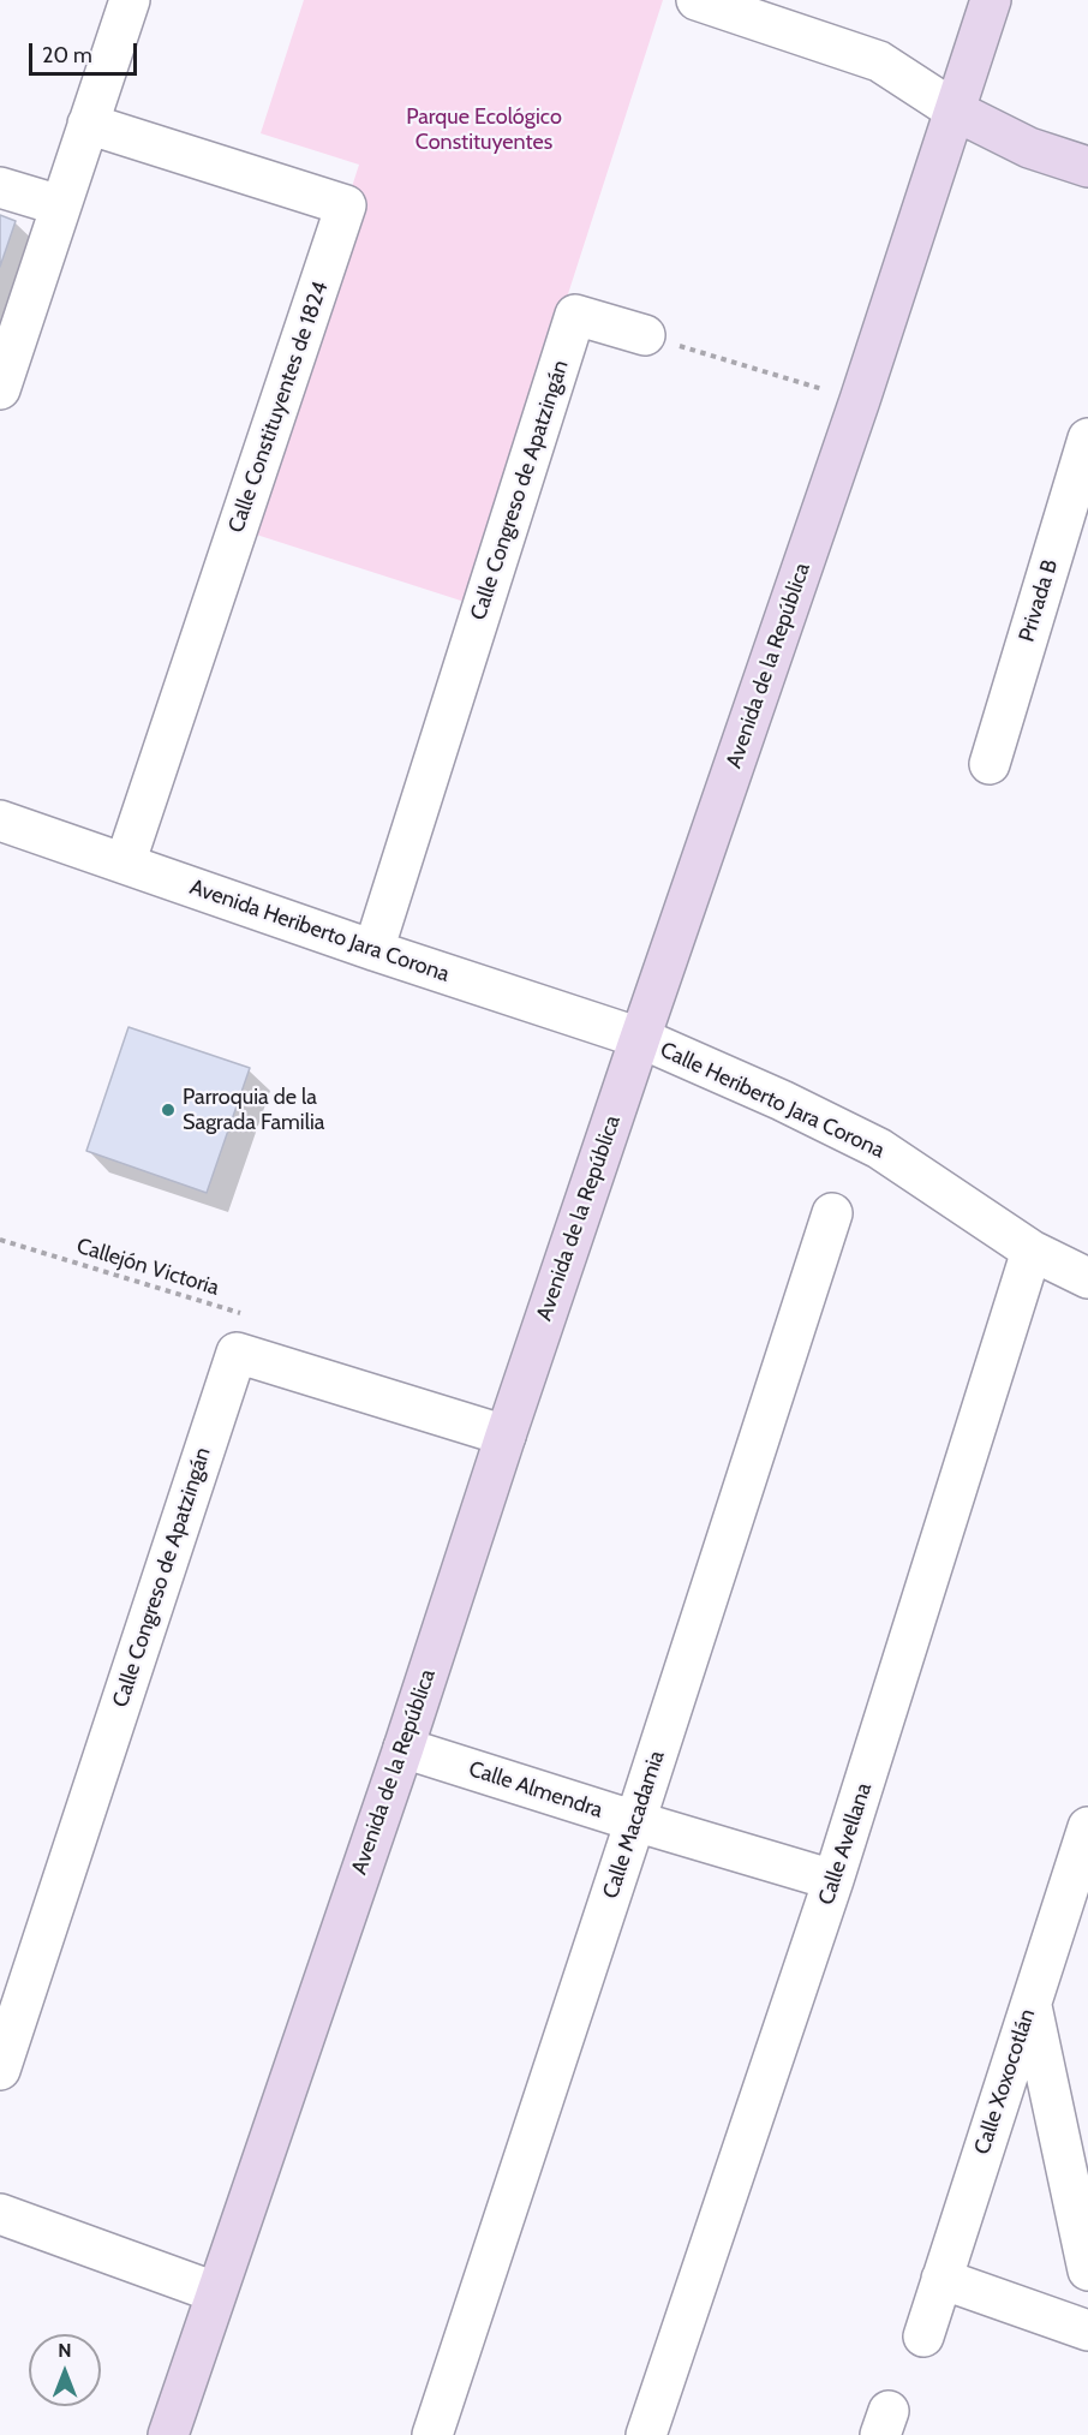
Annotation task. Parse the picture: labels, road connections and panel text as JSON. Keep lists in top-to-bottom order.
{
  "streets": {
    "main road": ["Avenida de la República"],
    "street": [
      "Calle Constituyentes de 1824",
      "Calle Congreso de Apatzingán",
      "Privada B",
      "Avenida Heriberto Jara Corona",
      "Calle Heriberto Jara Corona",
      "Calle Almendra",
      "Calle Macadamia",
      "Calle Avellana",
      "Calle Xoxocotlán"
    ],
    "path": ["Callejón Victoria"]
  },
  "crossings": [
    ["Calle Constituyentes de 1824", "Avenida Heriberto Jara Corona"],
    ["Calle Congreso de Apatzingán", "Avenida Heriberto Jara Corona"],
    ["Calle Congreso de Apatzingán", "Callejón Victoria"],
    ["Avenida de la República", "Avenida Heriberto Jara Corona"],
    ["Avenida de la República", "Calle Heriberto Jara Corona"],
    ["Avenida de la República", "Calle Almendra"],
    ["Avenida Heriberto Jara Corona", "Calle Heriberto Jara Corona"],
    ["Calle Heriberto Jara Corona", "Calle Avellana"],
    ["Calle Almendra", "Calle Macadamia"],
    ["Calle Almendra", "Calle Avellana"]
  ],
  "parks": ["Parque Ecológico Constituyentes"],
  "places": ["Parroquia de la Sagrada Familia"],
  "scale_bar": "20 m",
  "north": "top"
}
